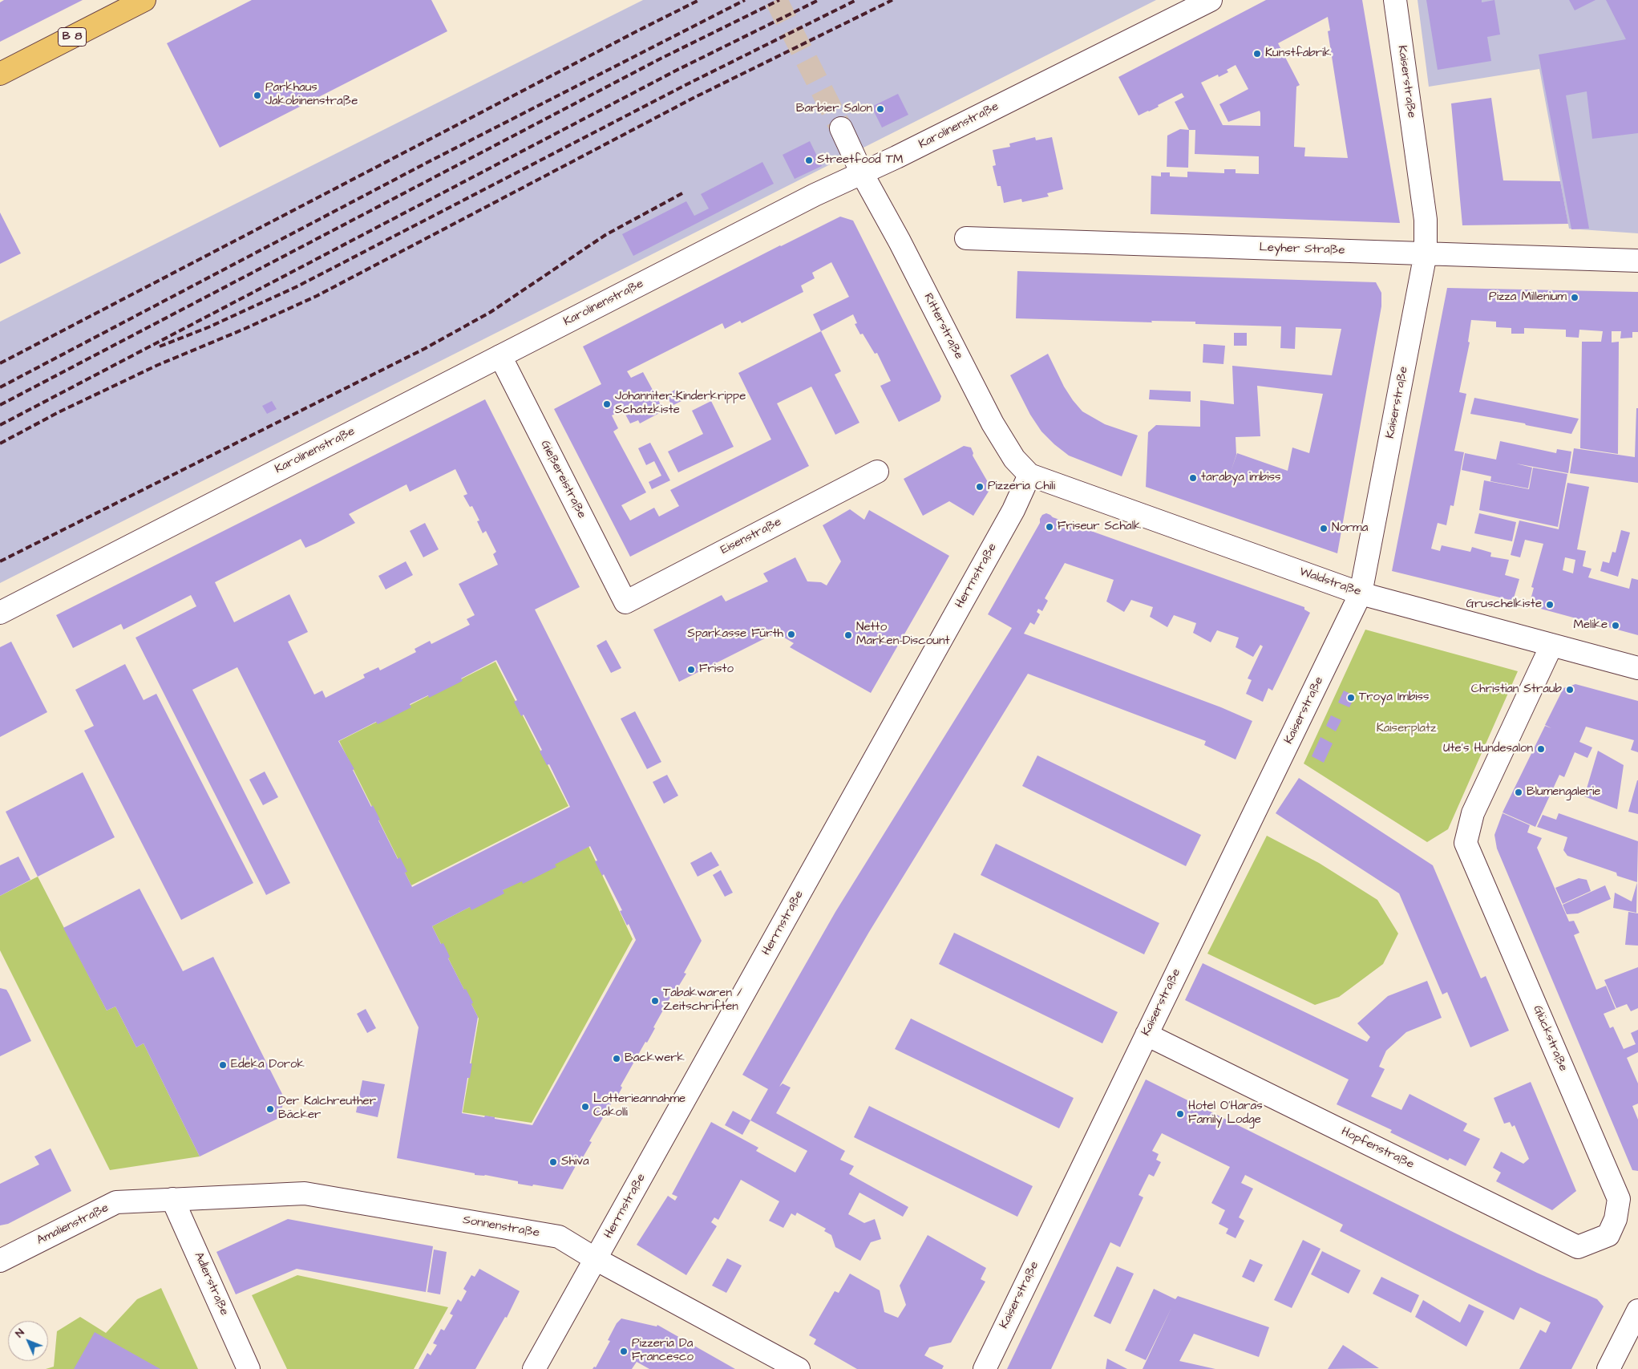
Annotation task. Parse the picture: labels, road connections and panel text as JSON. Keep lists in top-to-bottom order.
{
  "streets": {
    "main road": ["B 8"],
    "street": [
      "Kaiserstraße",
      "Karolinenstraße",
      "Leyher Straße",
      "Ritterstraße",
      "Gießereistraße",
      "Eisenstraße",
      "Herrnstraße",
      "Waldstraße",
      "Glückstraße",
      "Hopfenstraße",
      "Amalienstraße",
      "Sonnenstraße",
      "Adlerstraße"
    ]
  },
  "crossings": [
    ["Kaiserstraße", "Leyher Straße"],
    ["Kaiserstraße", "Waldstraße"],
    ["Kaiserstraße", "Hopfenstraße"],
    ["Karolinenstraße", "Ritterstraße"],
    ["Karolinenstraße", "Gießereistraße"],
    ["Ritterstraße", "Herrnstraße"],
    ["Ritterstraße", "Waldstraße"],
    ["Gießereistraße", "Eisenstraße"],
    ["Herrnstraße", "Waldstraße"],
    ["Herrnstraße", "Sonnenstraße"],
    ["Waldstraße", "Glückstraße"],
    ["Glückstraße", "Hopfenstraße"],
    ["Amalienstraße", "Sonnenstraße"],
    ["Amalienstraße", "Adlerstraße"],
    ["Sonnenstraße", "Adlerstraße"]
  ],
  "parks": ["Kaiserplatz"],
  "places": [
    "Kunstfabrik",
    "Parkhaus Jakobinenstraße",
    "Barbier Salon",
    "Streetfood TM",
    "Pizza Millenium",
    "Johanniter-Kinderkrippe Schatzkiste",
    "tarabya imbiss",
    "Pizzeria Chili",
    "Friseur Schalk",
    "Norma",
    "Gruschelkiste",
    "Melike",
    "Sparkasse Fürth",
    "Netto Marken-Discount",
    "Fristo",
    "Christian Straub",
    "Troya Imbiss",
    "Ute's Hundesalon",
    "Blumengalerie",
    "Tabakwaren / Zeitschriften",
    "Backwerk",
    "Edeka Dorok",
    "Lotterieannahme Cakolli",
    "Der Kalchreuther Bäcker",
    "Hotel O'Haras Family Lodge",
    "Shiva",
    "Pizzeria Da Francesco"
  ],
  "north": "top left"
}
